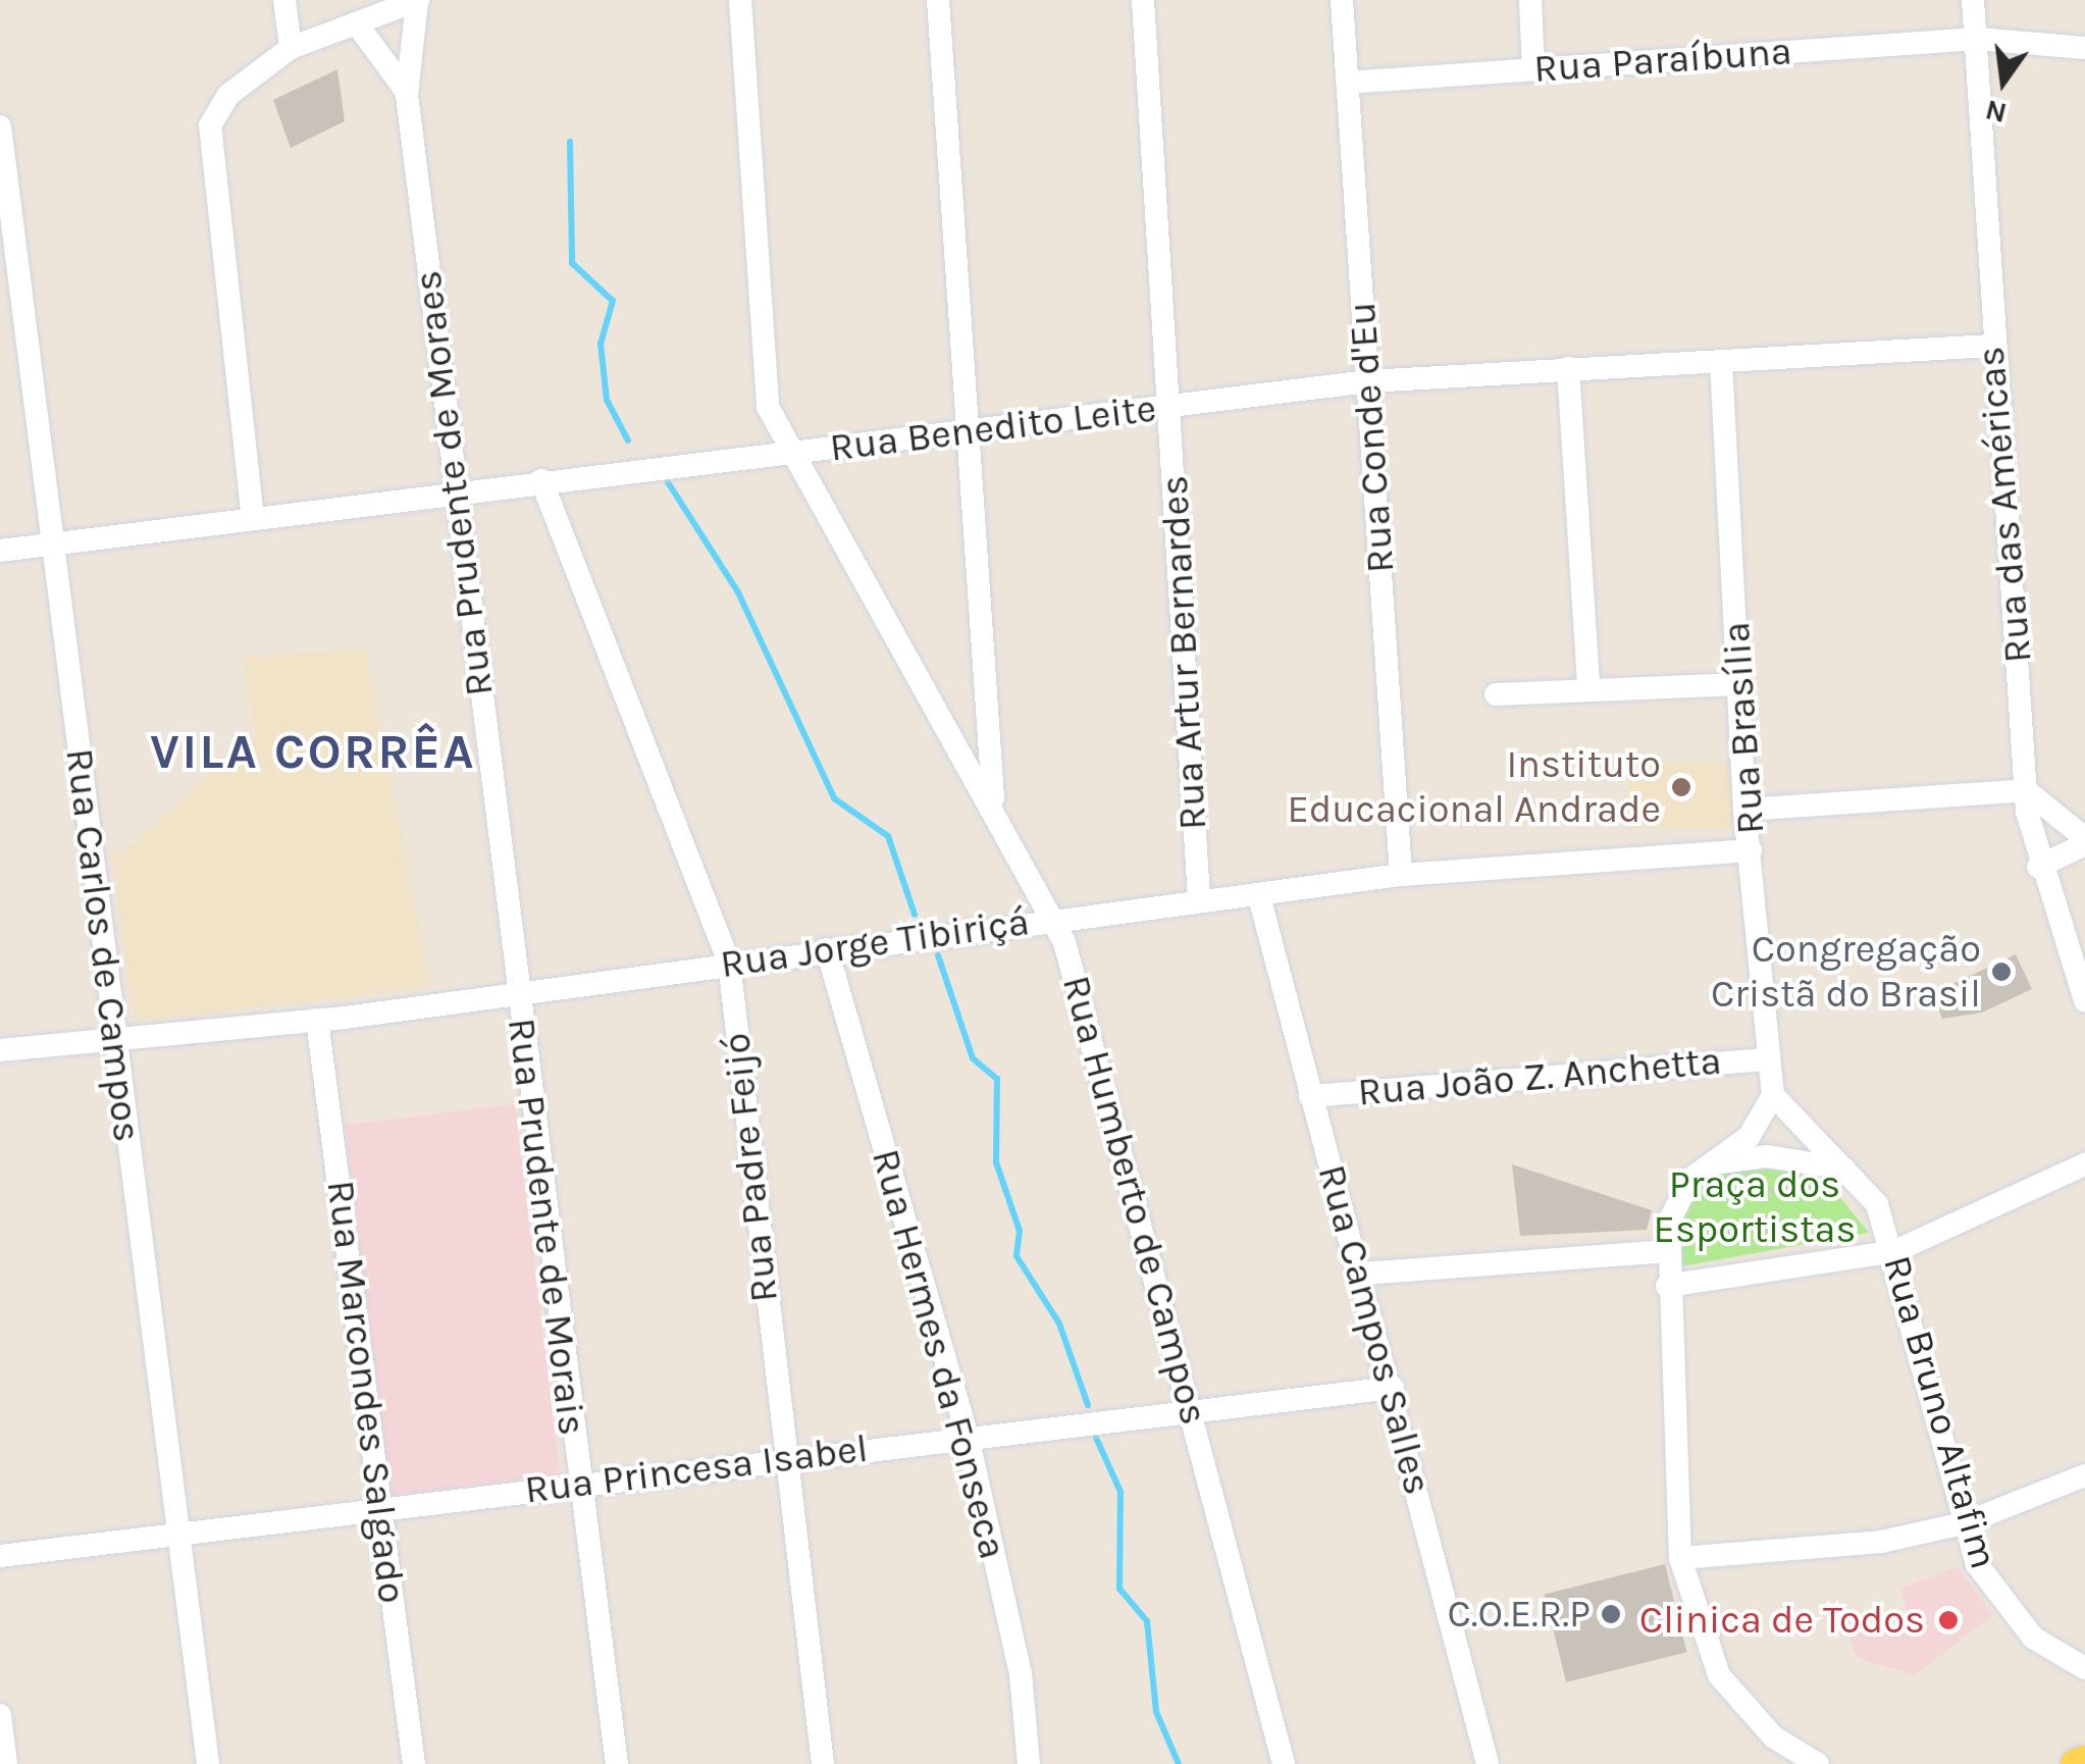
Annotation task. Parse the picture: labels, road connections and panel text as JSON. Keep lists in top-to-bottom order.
{
  "streets": {
    "street": [
      "Rua Paraíbuna",
      "Rua Benedito Leite",
      "Rua Conde d'Eu",
      "Rua Prudente de Moraes",
      "Rua das Américas",
      "Rua Artur Bernardes",
      "Rua Brasília",
      "Rua Jorge Tibiriçá",
      "Rua Carlos de Campos",
      "Rua João Z. Anchetta",
      "Rua Padre Feijó",
      "Rua Humberto de Campos",
      "Rua Prudente de Morais",
      "Rua Campos Salles",
      "Rua Hermes da Fonseca",
      "Rua Marcondes Salgado",
      "Rua Bruno Altafim",
      "Rua Princesa Isabel"
    ]
  },
  "crossings": [
    ["Rua Paraíbuna", "Rua Conde d'Eu"],
    ["Rua Paraíbuna", "Rua das Américas"],
    ["Rua Benedito Leite", "Rua Conde d'Eu"],
    ["Rua Benedito Leite", "Rua Prudente de Moraes"],
    ["Rua Benedito Leite", "Rua das Américas"],
    ["Rua Benedito Leite", "Rua Artur Bernardes"],
    ["Rua Benedito Leite", "Rua Brasília"],
    ["Rua Benedito Leite", "Rua Carlos de Campos"],
    ["Rua Benedito Leite", "Rua Padre Feijó"],
    ["Rua Benedito Leite", "Rua Humberto de Campos"],
    ["Rua Conde d'Eu", "Rua Jorge Tibiriçá"],
    ["Rua Prudente de Moraes", "Rua Jorge Tibiriçá"],
    ["Rua Prudente de Moraes", "Rua Prudente de Morais"],
    ["Rua Artur Bernardes", "Rua Jorge Tibiriçá"],
    ["Rua Brasília", "Rua Jorge Tibiriçá"],
    ["Rua Brasília", "Rua João Z. Anchetta"],
    ["Rua Brasília", "Rua Bruno Altafim"],
    ["Rua Jorge Tibiriçá", "Rua Carlos de Campos"],
    ["Rua Jorge Tibiriçá", "Rua Padre Feijó"],
    ["Rua Jorge Tibiriçá", "Rua Humberto de Campos"],
    ["Rua Jorge Tibiriçá", "Rua Prudente de Morais"],
    ["Rua Jorge Tibiriçá", "Rua Campos Salles"],
    ["Rua Jorge Tibiriçá", "Rua Hermes da Fonseca"],
    ["Rua Jorge Tibiriçá", "Rua Marcondes Salgado"],
    ["Rua Carlos de Campos", "Rua Princesa Isabel"],
    ["Rua João Z. Anchetta", "Rua Campos Salles"],
    ["Rua Padre Feijó", "Rua Princesa Isabel"],
    ["Rua Humberto de Campos", "Rua Princesa Isabel"],
    ["Rua Prudente de Morais", "Rua Princesa Isabel"],
    ["Rua Campos Salles", "Rua Princesa Isabel"],
    ["Rua Hermes da Fonseca", "Rua Princesa Isabel"],
    ["Rua Marcondes Salgado", "Rua Princesa Isabel"]
  ],
  "districts": ["VILA CORRÊA"],
  "parks": ["Praça dos Esportistas"],
  "places": [
    "Instituto Educacional Andrade",
    "Congregação Cristã do Brasil",
    "C.O.E.R.P",
    "Clinica de Todos"
  ],
  "north": "bottom"
}
